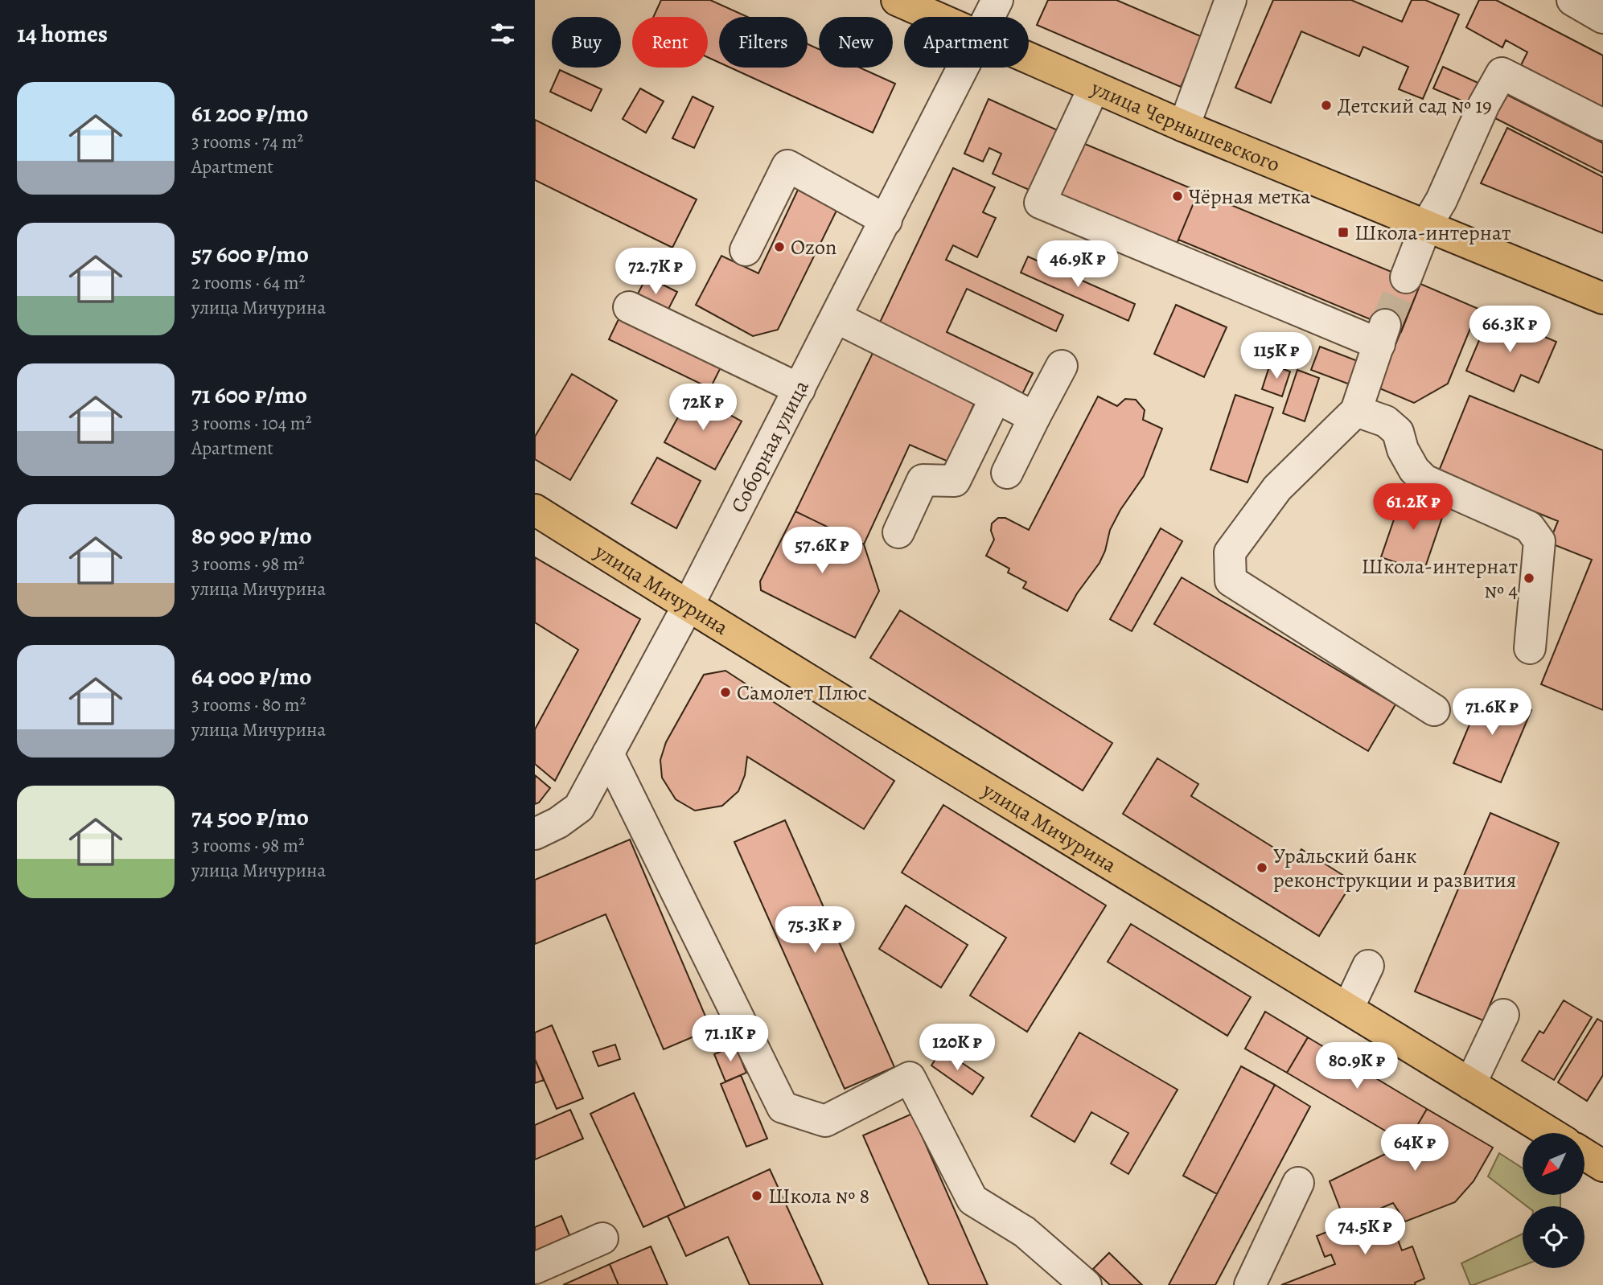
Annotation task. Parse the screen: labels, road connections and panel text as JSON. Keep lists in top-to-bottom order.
{
  "streets": {
    "main road": ["улица Чернышевского", "улица Мичурина"],
    "street": ["Соборная улица"]
  },
  "crossings": [
    ["Соборная улица", "улица Мичурина"]
  ],
  "places": {
    "other": [
      "Детский сад № 19",
      "Чёрная метка",
      "Ozon",
      "Школа-интернат № 4",
      "Самолет Плюс",
      "Уральский банк реконструкции и развития",
      "Школа № 8"
    ],
    "transit": ["Школа-интернат"]
  },
  "north": "bottom left",
  "page": {
    "heading": "14 homes",
    "chip": [
      "Buy",
      "Rent",
      "Filters",
      "New",
      "Apartment"
    ],
    "list": [
      {
        "name": "61 200 ₽/mo",
        "note": "3 rooms · 74 m² · Apartment"
      },
      {
        "name": "57 600 ₽/mo",
        "note": "2 rooms · 64 m² · улица Мичурина"
      },
      {
        "name": "71 600 ₽/mo",
        "note": "3 rooms · 104 m² · Apartment"
      },
      {
        "name": "80 900 ₽/mo",
        "note": "3 rooms · 98 m² · улица Мичурина"
      },
      {
        "name": "64 000 ₽/mo",
        "note": "3 rooms · 80 m² · улица Мичурина"
      },
      {
        "name": "74 500 ₽/mo",
        "note": "3 rooms · 98 m² · улица Мичурина"
      }
    ],
    "price": [
      "46.9K ₽",
      "72.7K ₽",
      "66.3K ₽",
      "115K ₽",
      "72K ₽",
      "61.2K ₽",
      "57.6K ₽",
      "71.6K ₽",
      "75.3K ₽",
      "71.1K ₽",
      "120K ₽",
      "80.9K ₽",
      "64K ₽",
      "74.5K ₽"
    ]
  }
}
